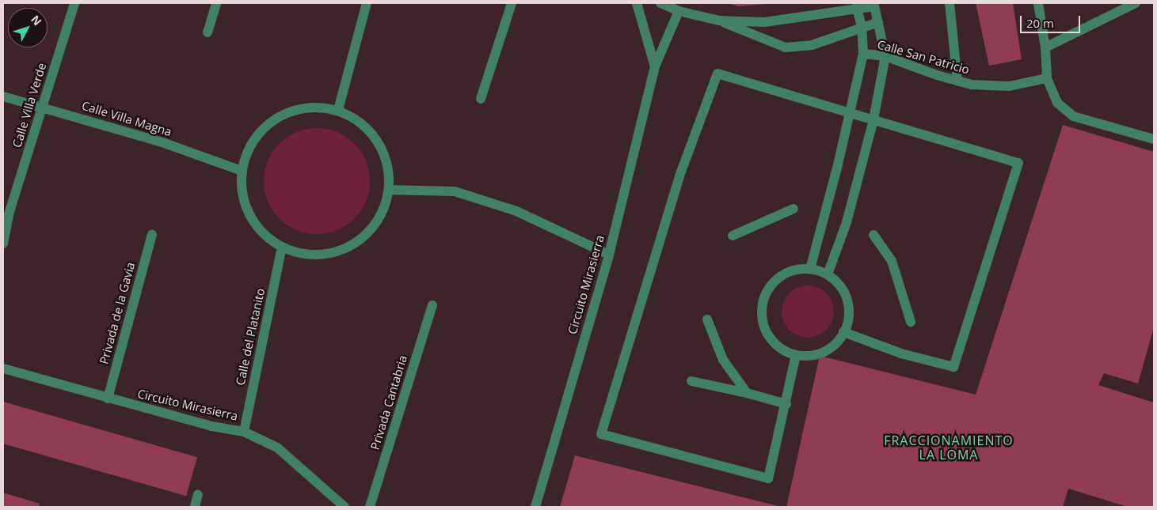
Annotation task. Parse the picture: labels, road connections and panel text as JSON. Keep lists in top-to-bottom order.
{
  "streets": {
    "street": [
      "Calle San Patricio",
      "Calle Villa Verde",
      "Calle Villa Magna",
      "Circuito Mirasierra",
      "Privada de la Gavia",
      "Calle del Platanito",
      "Privada Cantabria"
    ]
  },
  "crossings": [
    ["Calle San Patricio", "Circuito Mirasierra"],
    ["Calle Villa Verde", "Calle Villa Magna"],
    ["Circuito Mirasierra", "Privada de la Gavia"],
    ["Circuito Mirasierra", "Calle del Platanito"]
  ],
  "districts": ["FRACCIONAMIENTO LA LOMA"],
  "scale_bar": "20 m",
  "north": "top right"
}
